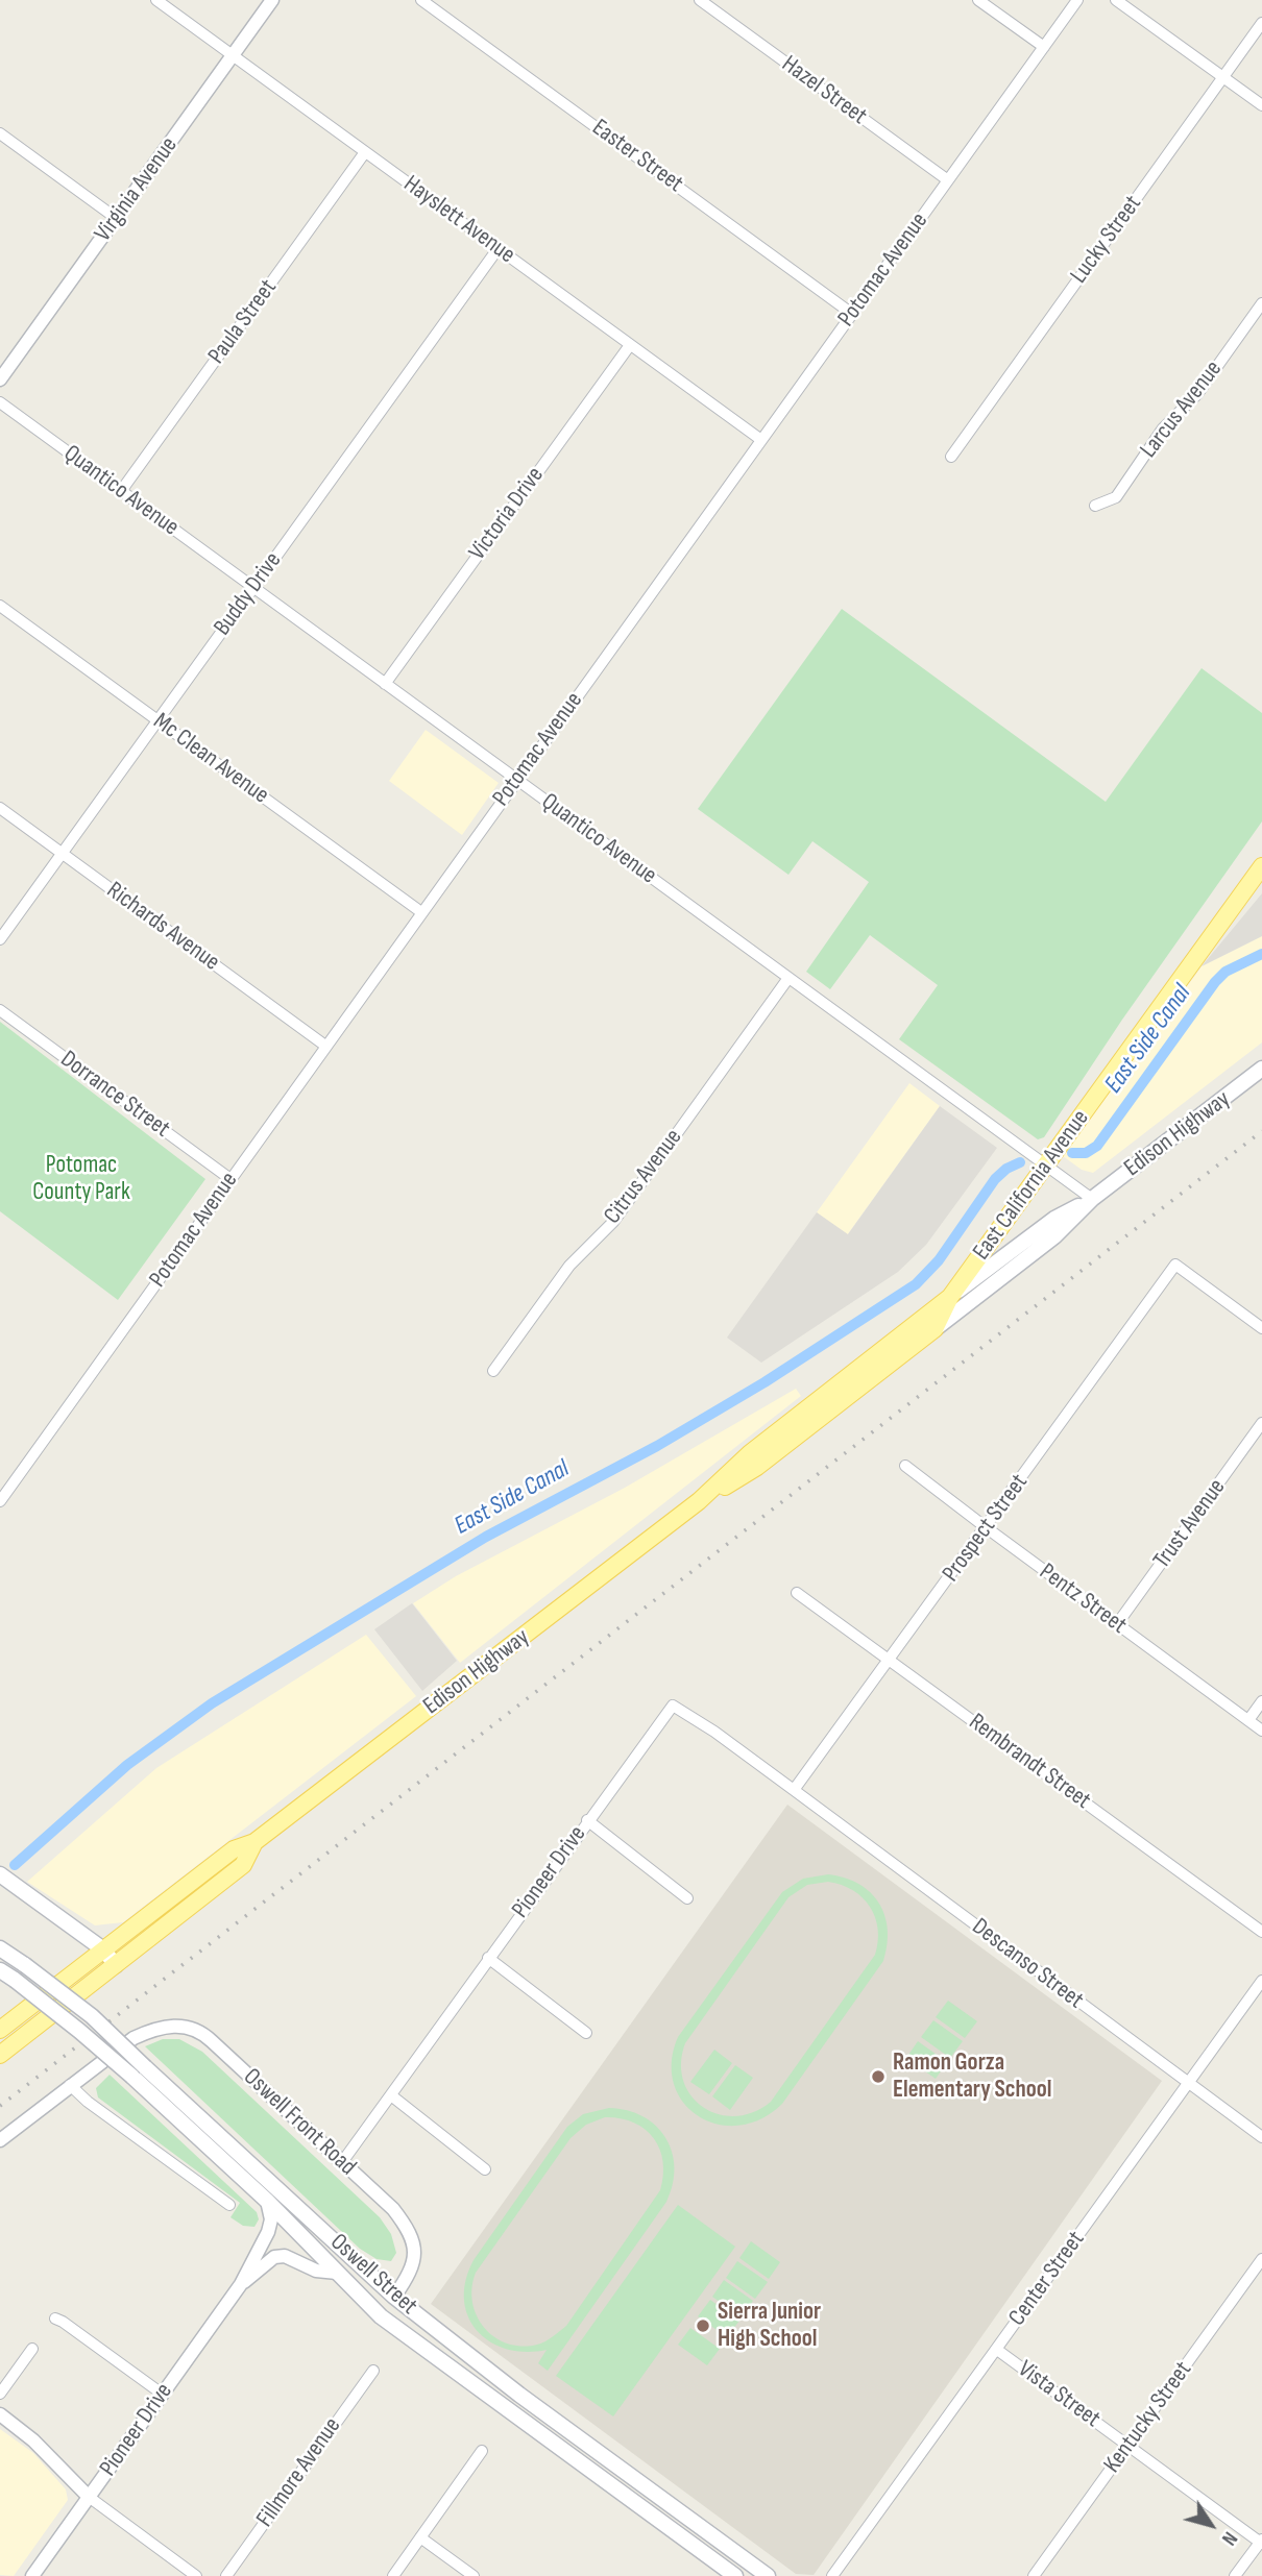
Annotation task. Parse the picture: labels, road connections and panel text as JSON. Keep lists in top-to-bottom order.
{
  "streets": {
    "main road": ["Edison Highway", "East California Avenue", "Oswell Street"],
    "street": [
      "Hazel Street",
      "Easter Street",
      "Virginia Avenue",
      "Hayslett Avenue",
      "Lucky Street",
      "Potomac Avenue",
      "Paula Street",
      "Larcus Avenue",
      "Quantico Avenue",
      "Victoria Drive",
      "Buddy Drive",
      "Mc Clean Avenue",
      "Richards Avenue",
      "Dorrance Street",
      "Citrus Avenue",
      "Trust Avenue",
      "Prospect Street",
      "Pentz Street",
      "Rembrandt Street",
      "Pioneer Drive",
      "Descanso Street",
      "Oswell Front Road",
      "Center Street",
      "Vista Street",
      "Kentucky Street",
      "Fillmore Avenue"
    ]
  },
  "crossings": [
    ["Hazel Street", "Potomac Avenue"],
    ["Easter Street", "Potomac Avenue"],
    ["Virginia Avenue", "Hayslett Avenue"],
    ["Hayslett Avenue", "Potomac Avenue"],
    ["Hayslett Avenue", "Paula Street"],
    ["Hayslett Avenue", "Victoria Drive"],
    ["Hayslett Avenue", "Buddy Drive"],
    ["Potomac Avenue", "Quantico Avenue"],
    ["Potomac Avenue", "Mc Clean Avenue"],
    ["Potomac Avenue", "Richards Avenue"],
    ["Potomac Avenue", "Dorrance Street"],
    ["Paula Street", "Quantico Avenue"],
    ["Quantico Avenue", "Victoria Drive"],
    ["Quantico Avenue", "Buddy Drive"],
    ["Quantico Avenue", "Edison Highway"],
    ["Quantico Avenue", "Citrus Avenue"],
    ["Quantico Avenue", "East California Avenue"],
    ["Buddy Drive", "Mc Clean Avenue"],
    ["Buddy Drive", "Richards Avenue"],
    ["Edison Highway", "East California Avenue"],
    ["Trust Avenue", "Pentz Street"],
    ["Prospect Street", "Pentz Street"],
    ["Prospect Street", "Rembrandt Street"],
    ["Prospect Street", "Pioneer Drive"],
    ["Prospect Street", "Descanso Street"],
    ["Pioneer Drive", "Descanso Street"],
    ["Pioneer Drive", "Oswell Front Road"],
    ["Pioneer Drive", "Oswell Street"],
    ["Descanso Street", "Center Street"],
    ["Oswell Front Road", "Oswell Street"],
    ["Center Street", "Vista Street"],
    ["Vista Street", "Kentucky Street"]
  ],
  "water": ["East Side Canal"],
  "parks": ["Potomac County Park"],
  "places": ["Ramon Gorza Elementary School", "Sierra Junior High School"],
  "north": "bottom right"
}
